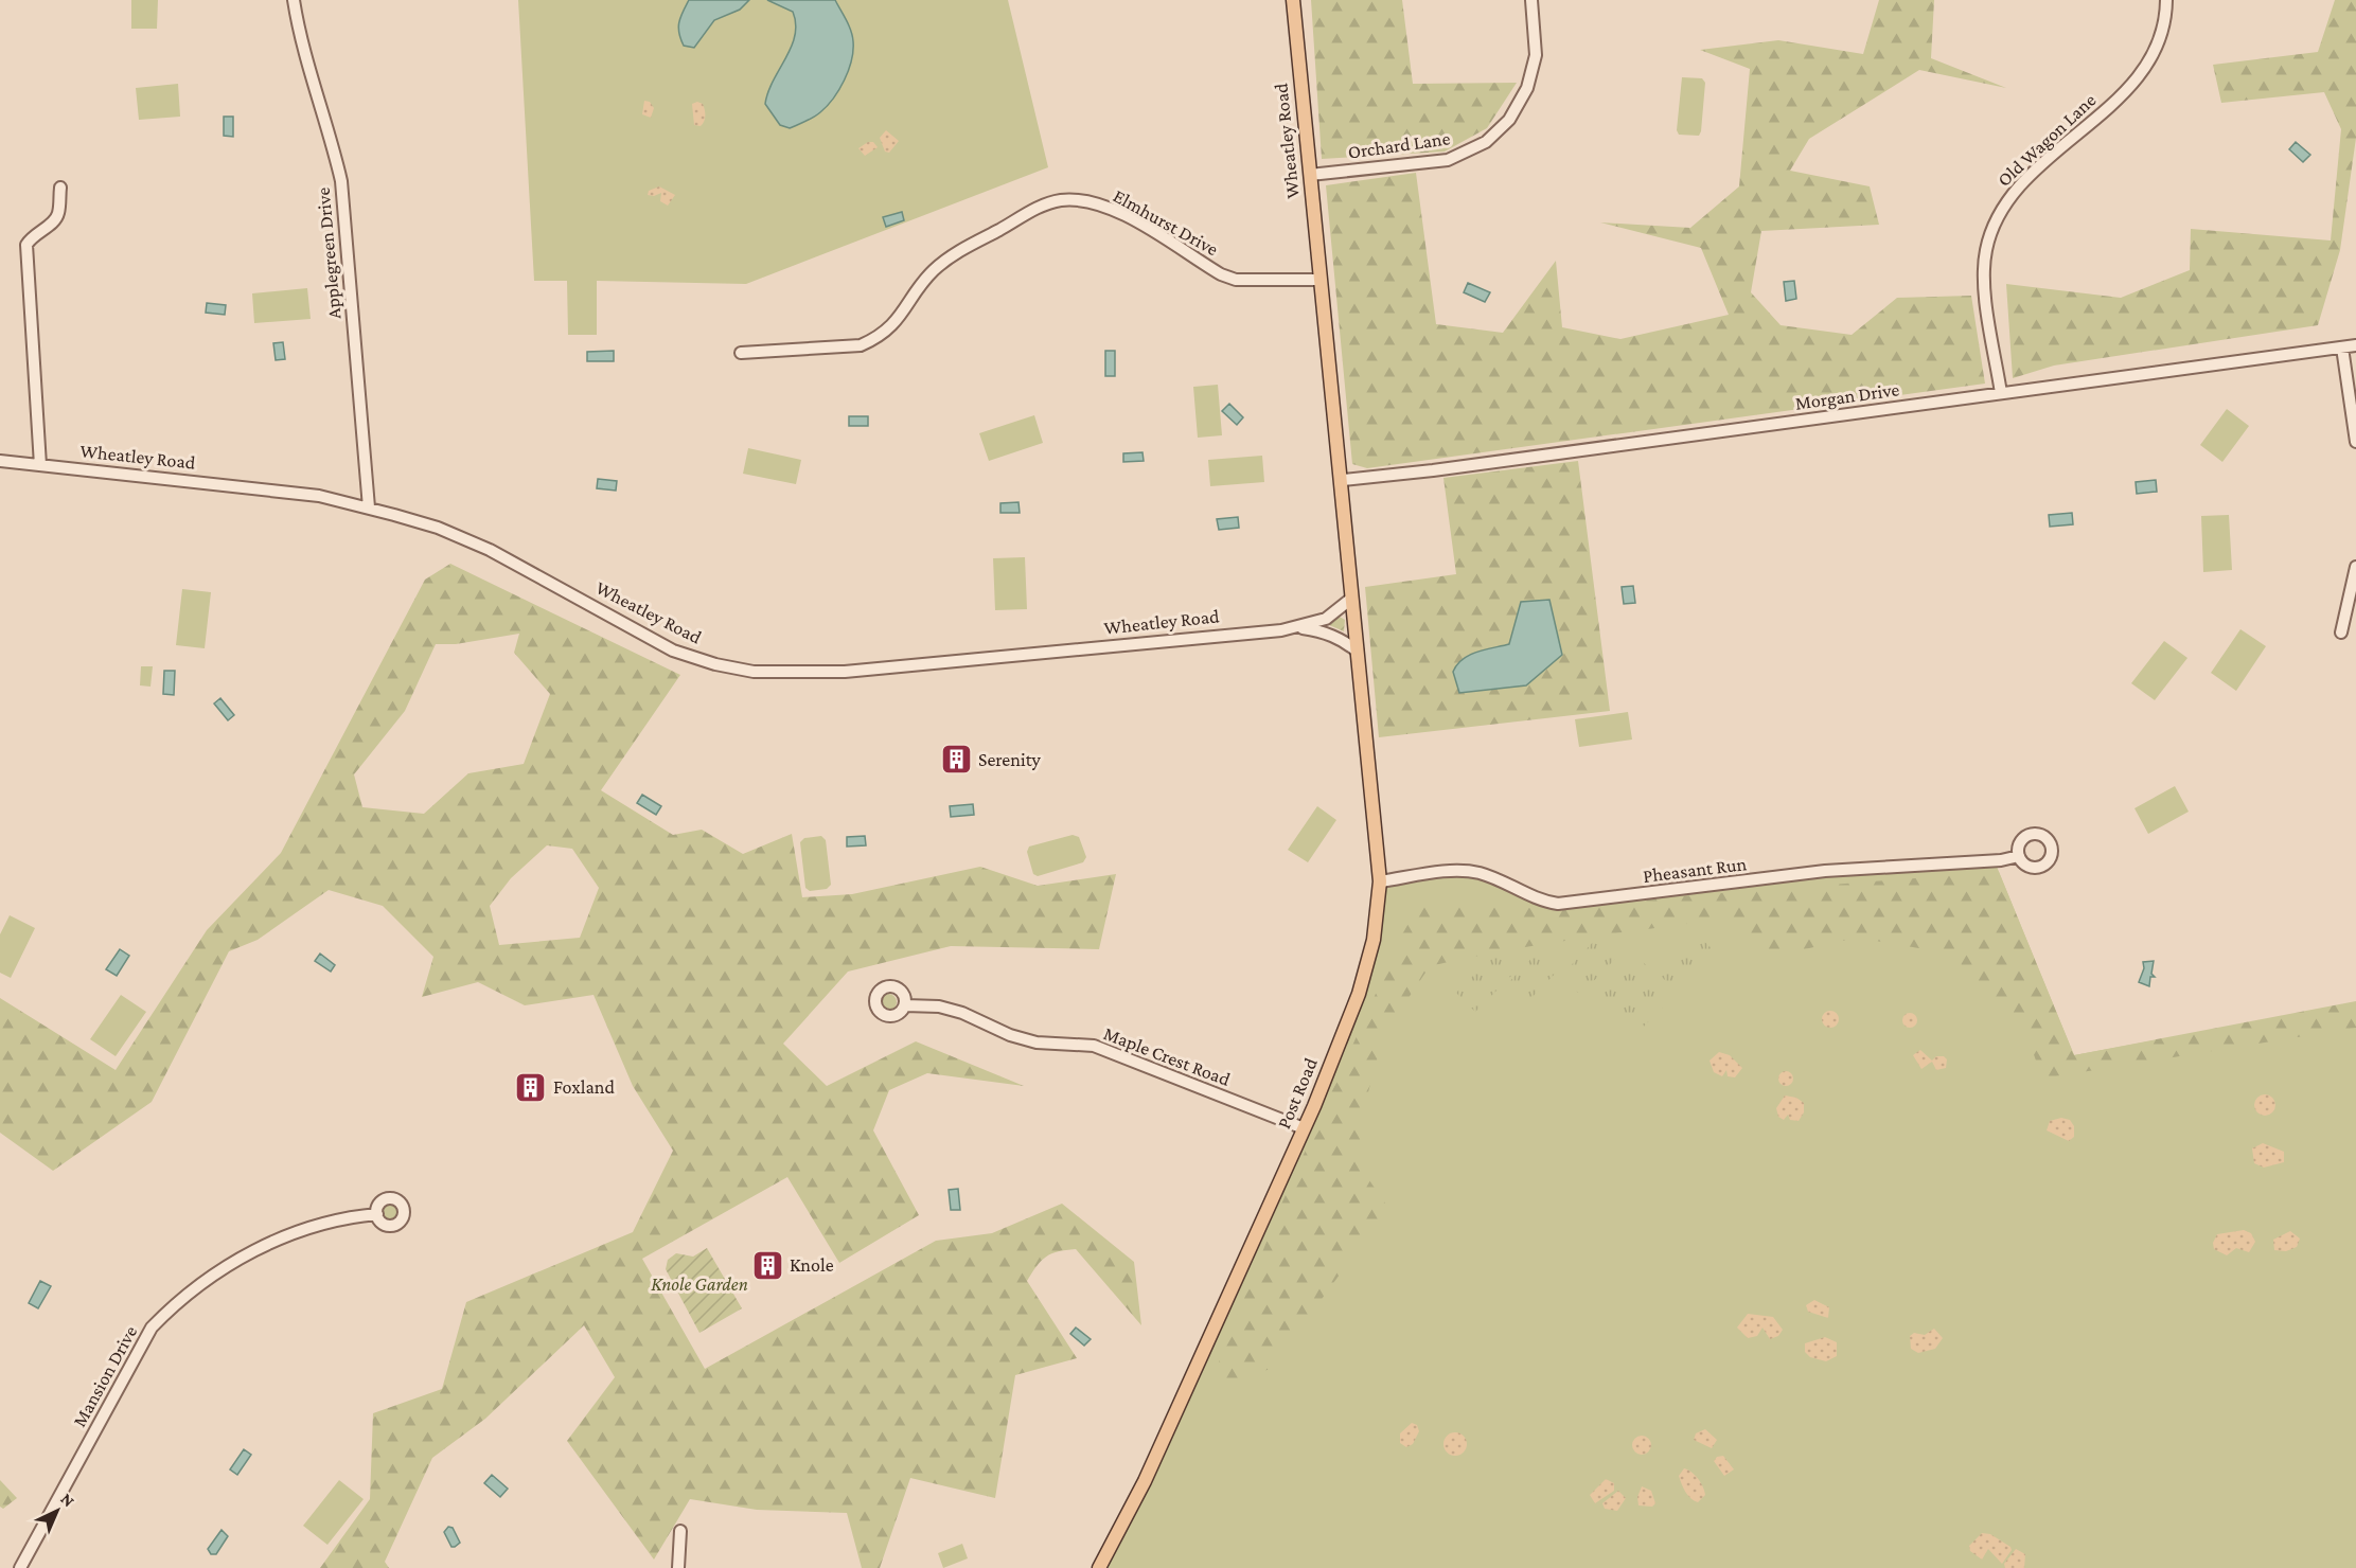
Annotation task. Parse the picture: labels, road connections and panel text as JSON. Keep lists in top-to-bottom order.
{
  "streets": {
    "main road": ["Wheatley Road", "Post Road"],
    "street": [
      "Old Wagon Lane",
      "Orchard Lane",
      "Elmhurst Drive",
      "Applegreen Drive",
      "Morgan Drive",
      "Pheasant Run",
      "Maple Crest Road",
      "Mansion Drive"
    ]
  },
  "crossings": [
    ["Old Wagon Lane", "Morgan Drive"],
    ["Wheatley Road", "Orchard Lane"],
    ["Wheatley Road", "Elmhurst Drive"],
    ["Wheatley Road", "Applegreen Drive"],
    ["Wheatley Road", "Morgan Drive"],
    ["Wheatley Road", "Post Road"],
    ["Pheasant Run", "Post Road"],
    ["Maple Crest Road", "Post Road"]
  ],
  "parks": ["Knole Garden"],
  "places": {
    "building": ["Serenity", "Foxland", "Knole"]
  },
  "north": "top right"
}
